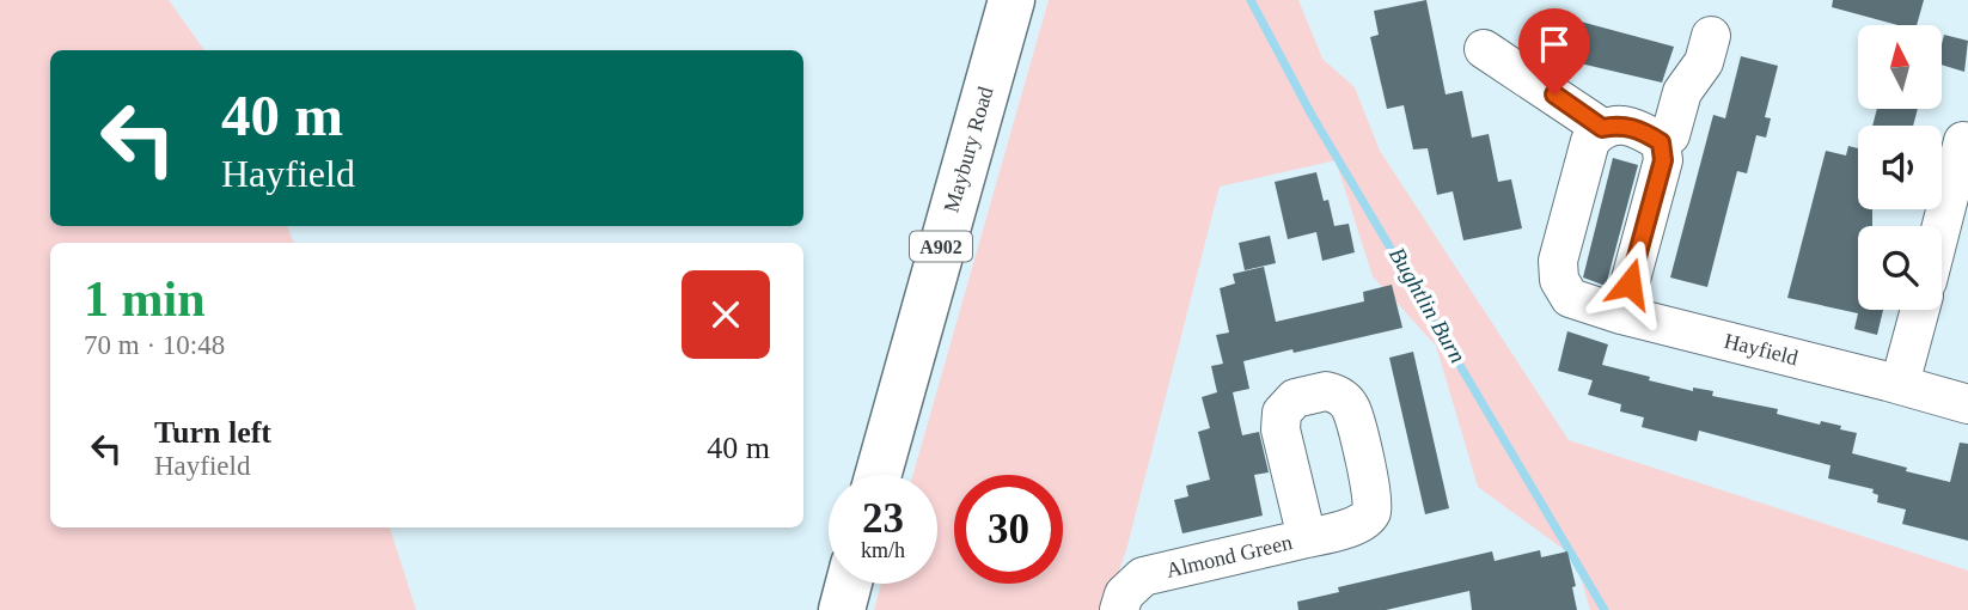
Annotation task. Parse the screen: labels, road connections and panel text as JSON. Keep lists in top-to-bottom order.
{
  "streets": {
    "main road": ["Maybury Road", "A902"],
    "street": ["Hayfield", "Almond Green"]
  },
  "water": ["Bughtlin Burn"],
  "north": "top",
  "page": {
    "turn": ["40 m", "Hayfield"],
    "heading": ["1 min", "70 m · 10:48"],
    "list": [
      {
        "name": "Turn left",
        "note": "Hayfield",
        "value": "40 m"
      }
    ],
    "speed": "23 km/h",
    "limit": "30"
  }
}
